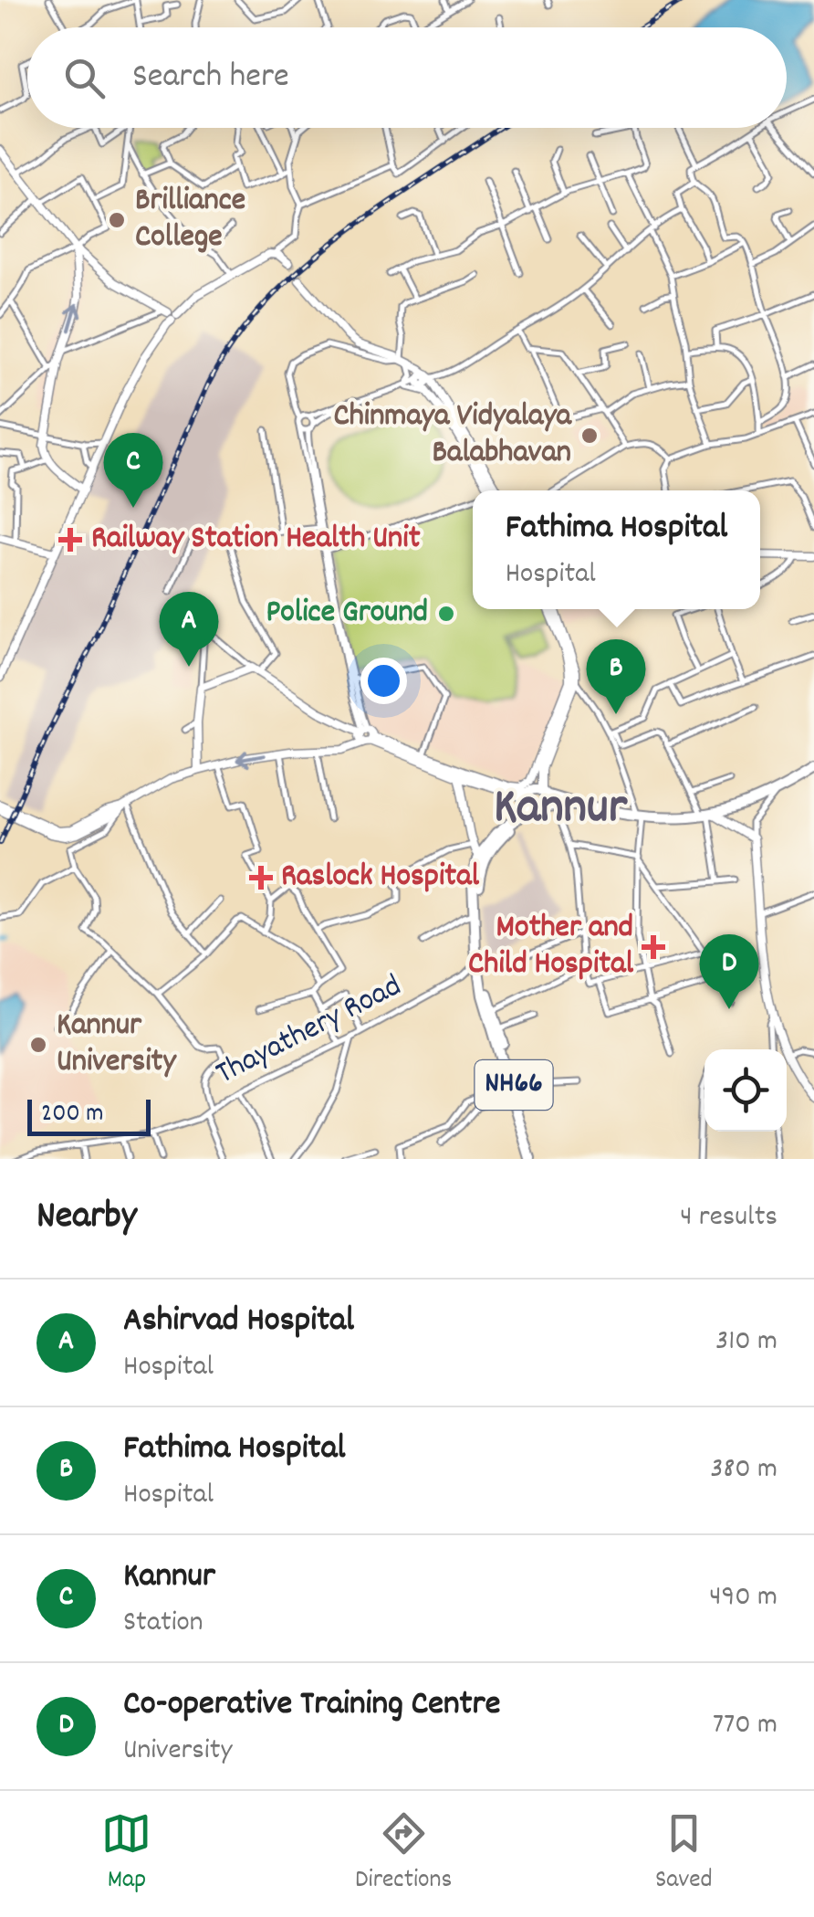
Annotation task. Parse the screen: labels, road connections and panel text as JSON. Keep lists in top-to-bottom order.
{
  "streets": {
    "highway": ["NH66"],
    "street": ["Thayathery Road"]
  },
  "crossings": [
    ["Thayathery Road", "NH66"]
  ],
  "districts": ["Kannur"],
  "places": {
    "other": [
      "Brilliance College",
      "Chinmaya Vidyalaya Balabhavan",
      "Police Ground",
      "Kannur University"
    ],
    "health": ["Railway Station Health Unit", "Raslock Hospital", "Mother and Child Hospital"]
  },
  "scale_bar": "200 m",
  "page": {
    "search": "Search here",
    "pins": [
      "C",
      "A",
      "B",
      "D"
    ],
    "popup": ["Fathima Hospital", "Hospital"],
    "scale": "200 m",
    "heading": ["Nearby", "4 results"],
    "list": [
      {
        "mark": "A",
        "name": "Ashirvad Hospital",
        "note": "Hospital",
        "value": "310 m"
      },
      {
        "mark": "B",
        "name": "Fathima Hospital",
        "note": "Hospital",
        "value": "380 m"
      },
      {
        "mark": "C",
        "name": "Kannur",
        "note": "Station",
        "value": "490 m"
      },
      {
        "mark": "D",
        "name": "Co-operative Training Centre",
        "note": "University",
        "value": "770 m"
      }
    ],
    "nav": ["Map", "Directions", "Saved"]
  }
}
